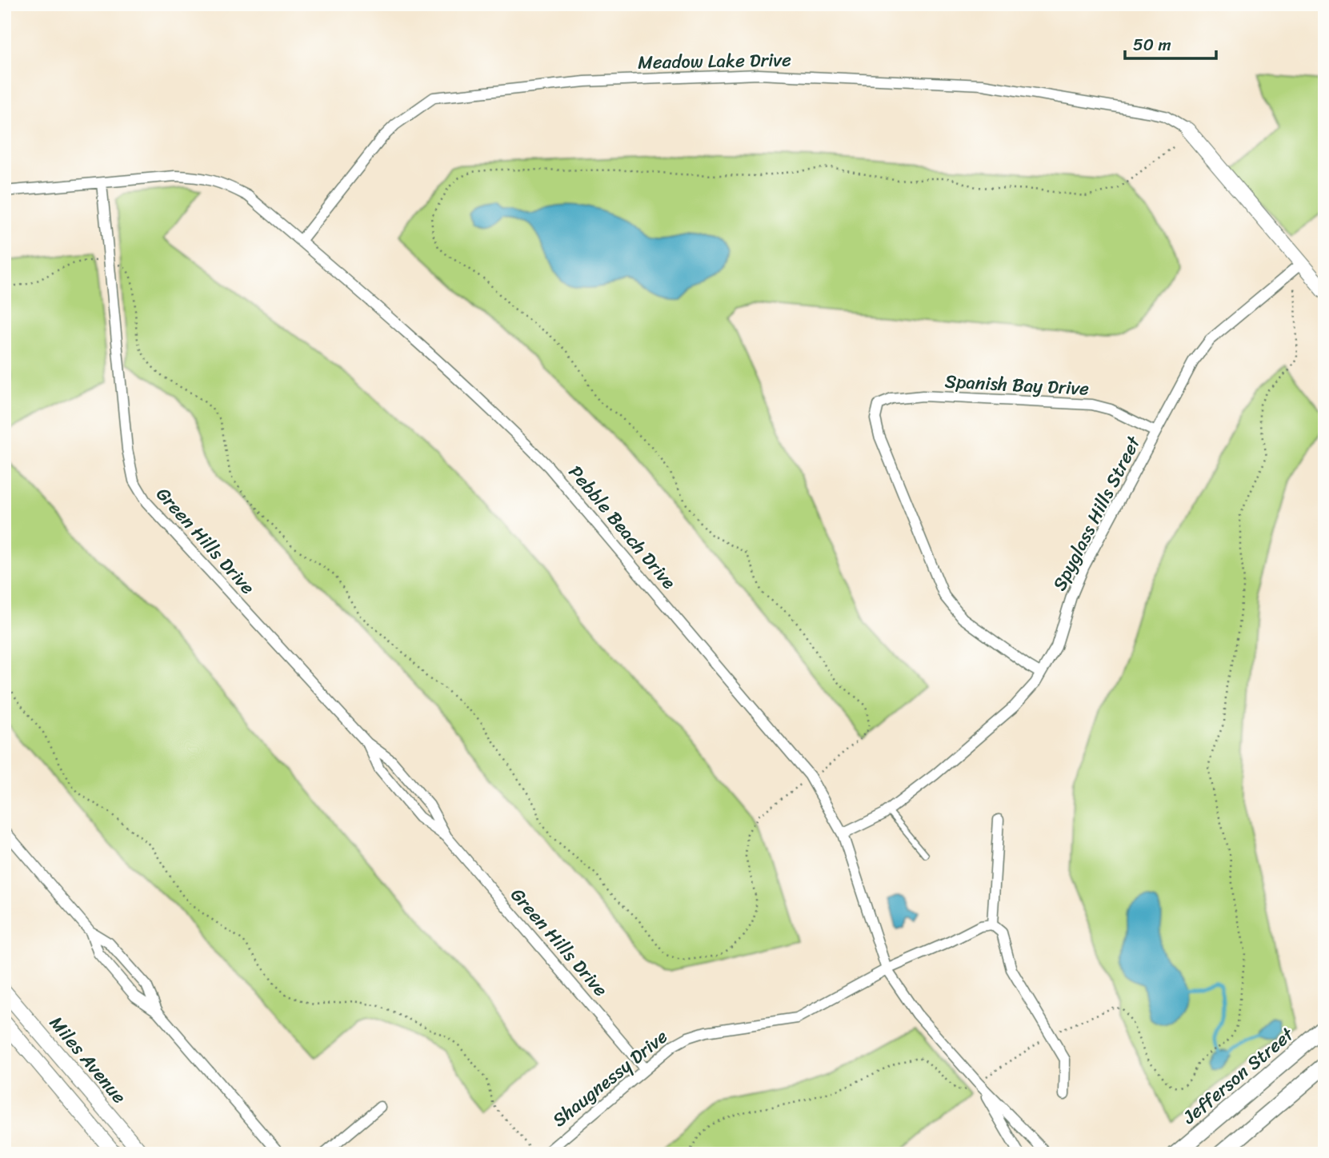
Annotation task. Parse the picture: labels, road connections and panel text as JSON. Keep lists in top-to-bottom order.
{
  "streets": {
    "main road": ["Jefferson Street"],
    "street": [
      "Meadow Lake Drive",
      "Spanish Bay Drive",
      "Spyglass Hills Street",
      "Pebble Beach Drive",
      "Green Hills Drive",
      "Miles Avenue",
      "Shaugnessy Drive"
    ]
  },
  "crossings": [
    ["Meadow Lake Drive", "Pebble Beach Drive"],
    ["Spanish Bay Drive", "Spyglass Hills Street"],
    ["Spyglass Hills Street", "Pebble Beach Drive"],
    ["Pebble Beach Drive", "Green Hills Drive"],
    ["Pebble Beach Drive", "Shaugnessy Drive"],
    ["Green Hills Drive", "Shaugnessy Drive"]
  ],
  "scale_bar": "50 m"
}
